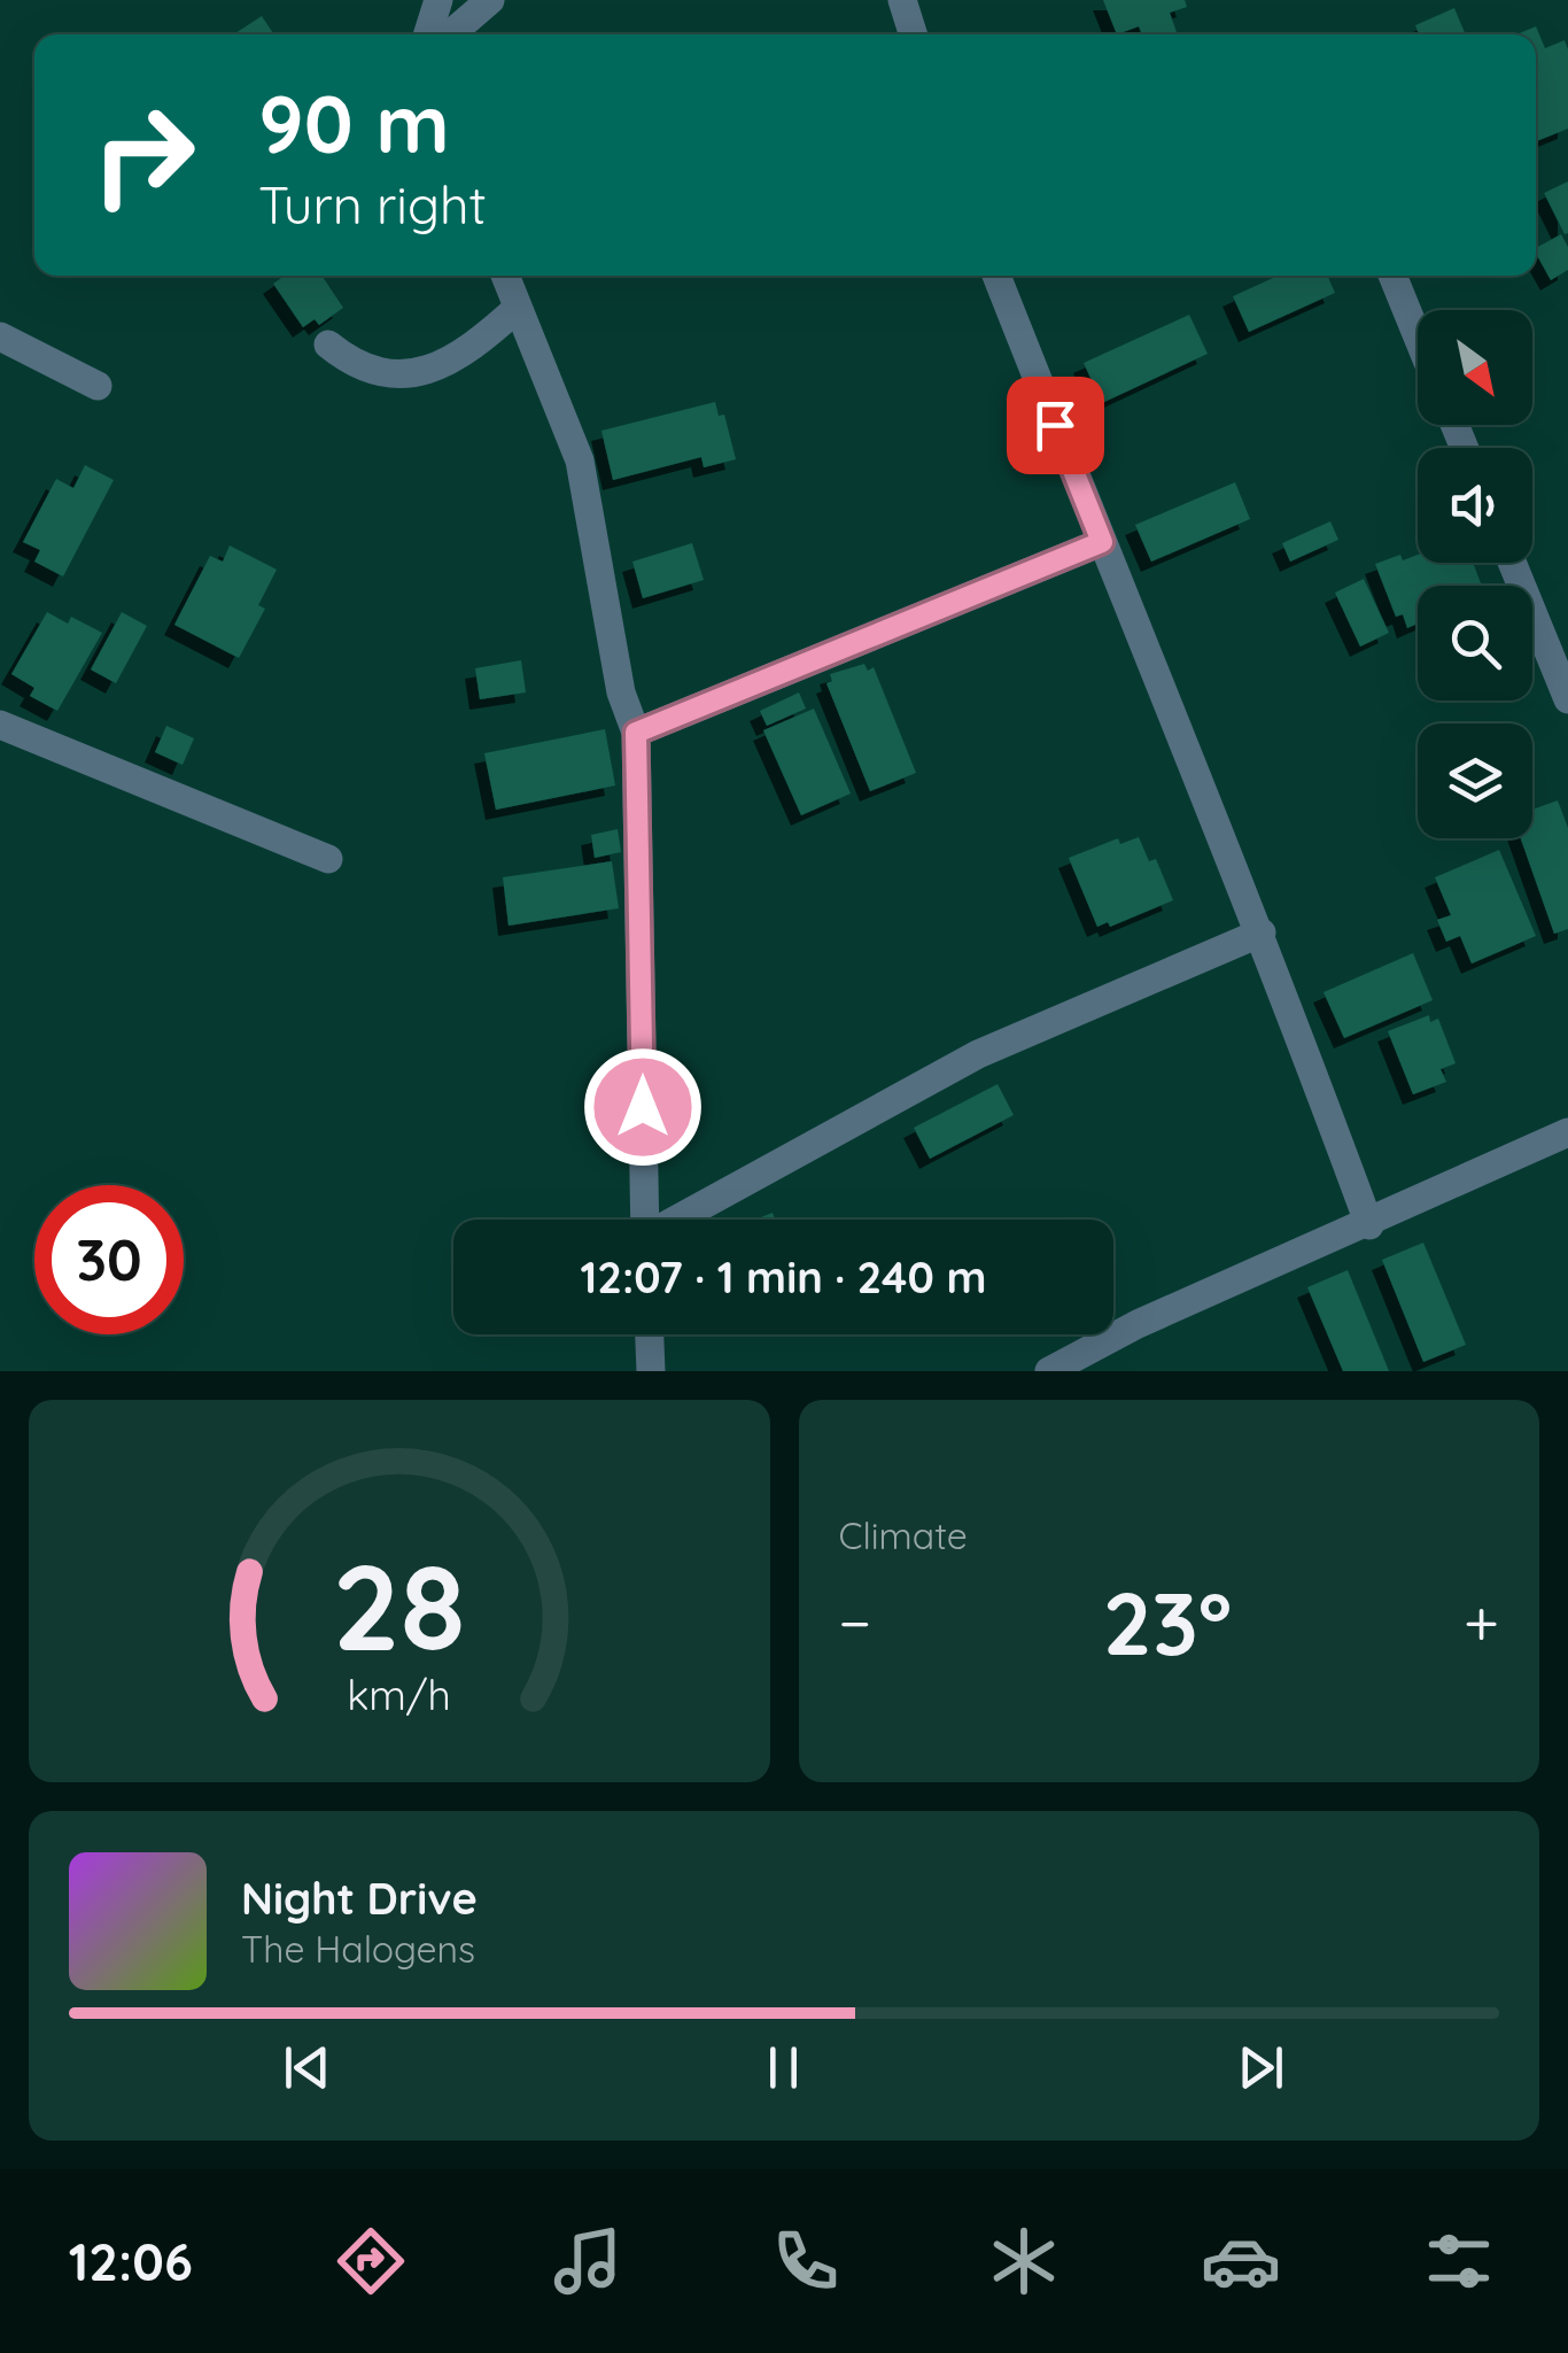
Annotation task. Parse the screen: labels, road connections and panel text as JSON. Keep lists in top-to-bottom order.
{
  "north": "bottom right",
  "page": {
    "turn": ["90 m", "Turn right"],
    "limit": "30",
    "trip": "12:07 · 1 min · 240 m",
    "tile": "Climate",
    "heat": ["−", "23°", "+"],
    "song": ["Night Drive", "The Halogens"],
    "tabs": "12:06",
    "gauge": ["28", "km/h"]
  }
}
